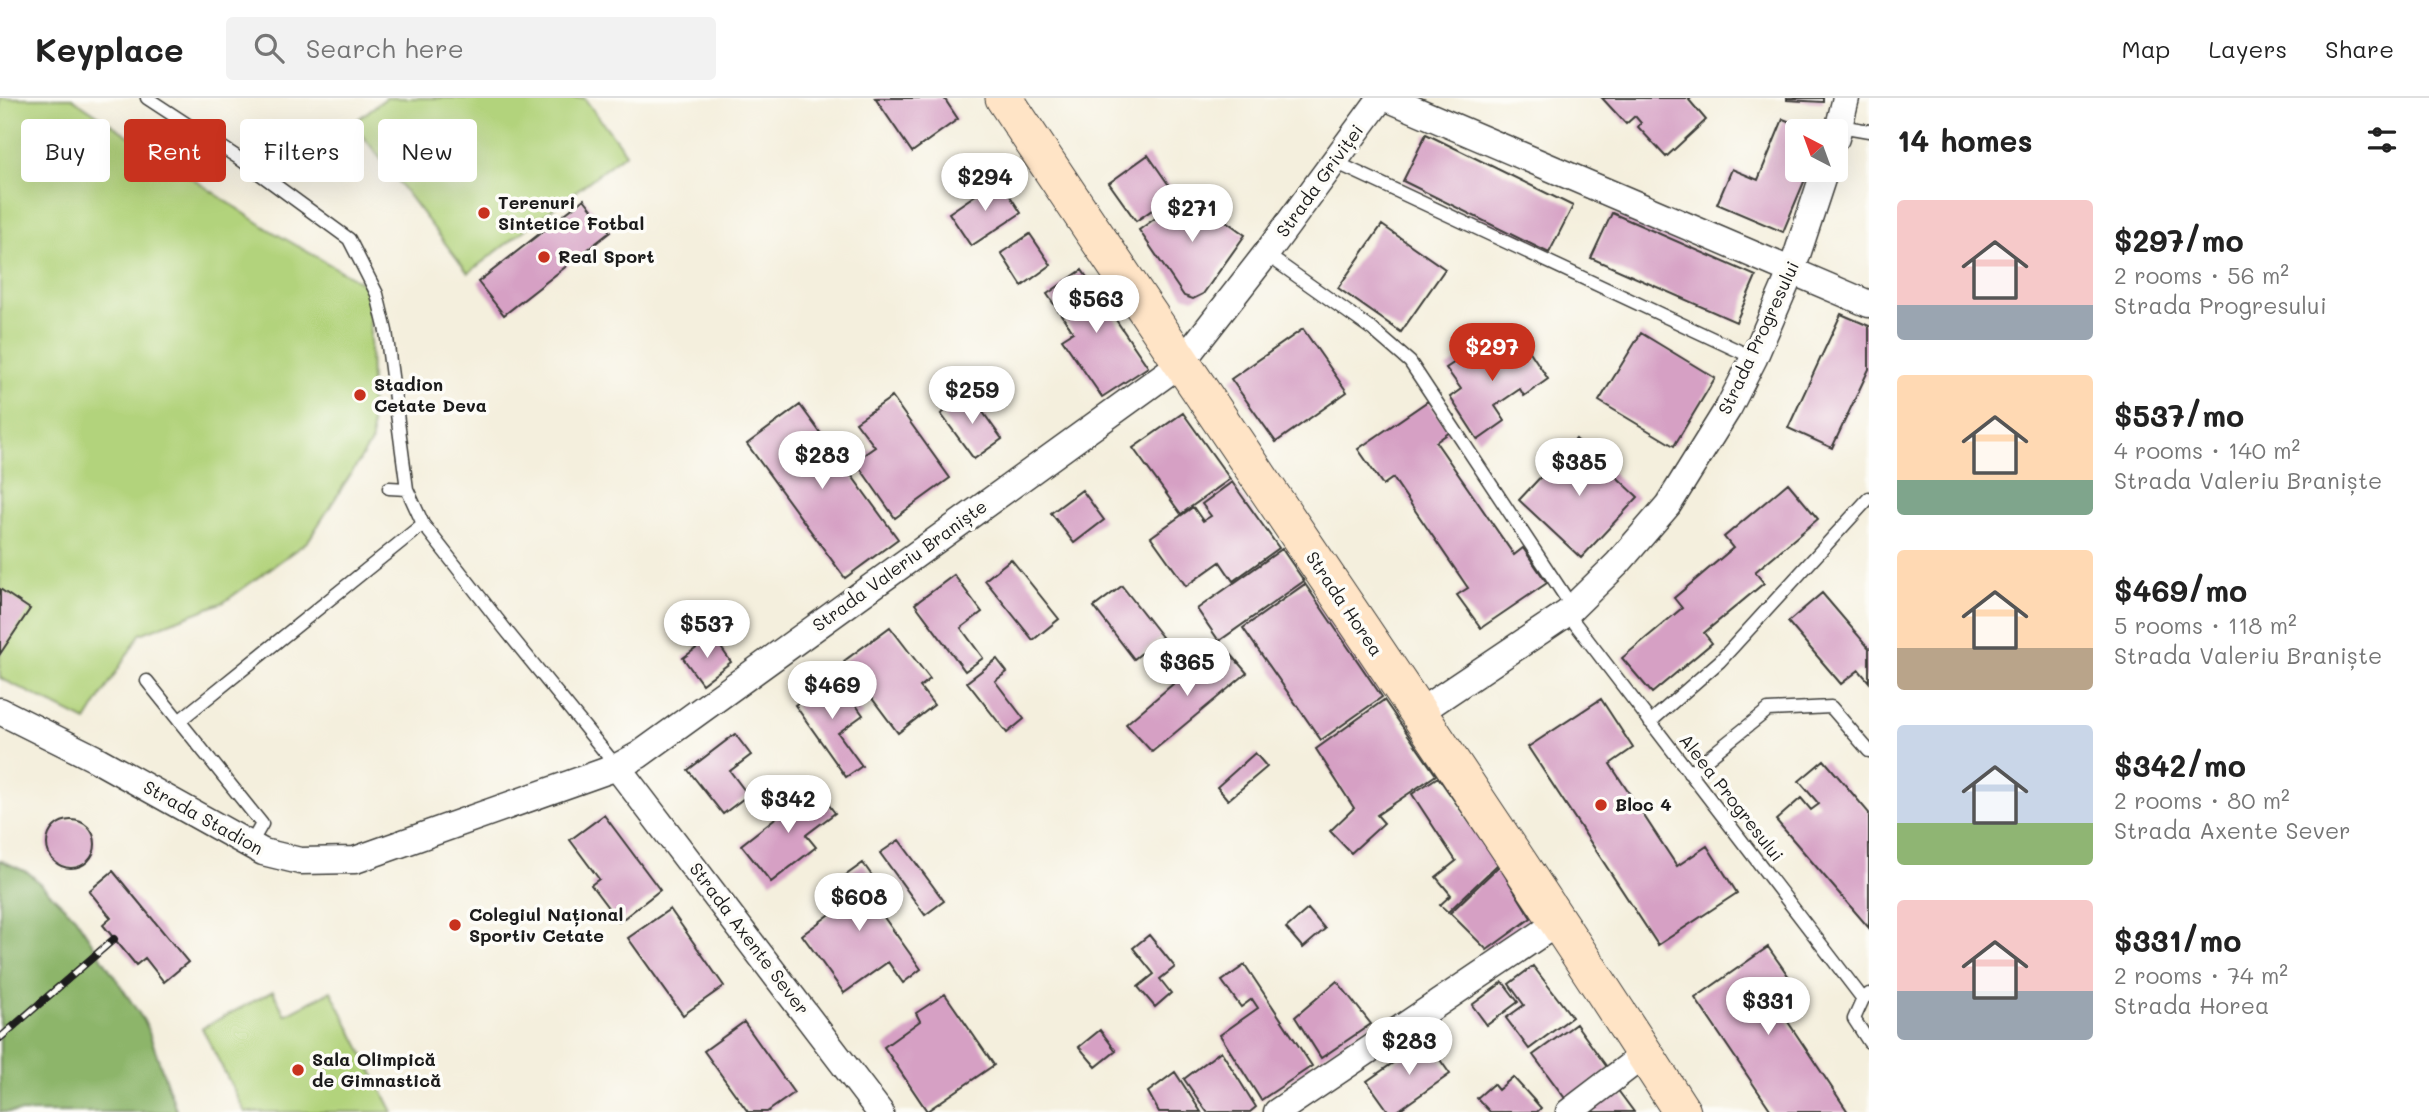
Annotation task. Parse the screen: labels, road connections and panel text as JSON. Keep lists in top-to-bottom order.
{
  "streets": {
    "main road": ["Strada Horea"],
    "street": [
      "Strada Griviței",
      "Strada Progresului",
      "Strada Valeriu Braniște",
      "Strada Stadion",
      "Strada Axente Sever"
    ],
    "lane": ["Aleea Progresului"]
  },
  "crossings": [
    ["Strada Griviței", "Strada Valeriu Braniște"],
    ["Strada Griviței", "Strada Horea"],
    ["Strada Griviței", "Aleea Progresului"],
    ["Strada Progresului", "Strada Horea"],
    ["Strada Progresului", "Aleea Progresului"],
    ["Strada Valeriu Braniște", "Strada Horea"],
    ["Strada Valeriu Braniște", "Strada Stadion"],
    ["Strada Valeriu Braniște", "Strada Axente Sever"],
    ["Strada Stadion", "Strada Axente Sever"]
  ],
  "places": [
    "Terenuri Sintetice Fotbal",
    "Real Sport",
    "Stadion Cetate Deva",
    "Bloc 4",
    "Colegiul Național Sportiv Cetate",
    "Sala Olimpică de Gimnastică"
  ],
  "north": "top left",
  "page": {
    "header": "Keyplace",
    "search": "Search here",
    "nav": ["Map", "Layers", "Share"],
    "heading": "14 homes",
    "chip": [
      "Buy",
      "Rent",
      "Filters",
      "New"
    ],
    "price": [
      "$294",
      "$271",
      "$563",
      "$297",
      "$259",
      "$283",
      "$385",
      "$537",
      "$365",
      "$469",
      "$342",
      "$608",
      "$331",
      "$283"
    ],
    "list": [
      {
        "name": "$297/mo",
        "note": "2 rooms · 56 m² · Strada Progresului"
      },
      {
        "name": "$537/mo",
        "note": "4 rooms · 140 m² · Strada Valeriu Braniște"
      },
      {
        "name": "$469/mo",
        "note": "5 rooms · 118 m² · Strada Valeriu Braniște"
      },
      {
        "name": "$342/mo",
        "note": "2 rooms · 80 m² · Strada Axente Sever"
      },
      {
        "name": "$331/mo",
        "note": "2 rooms · 74 m² · Strada Horea"
      }
    ]
  }
}
